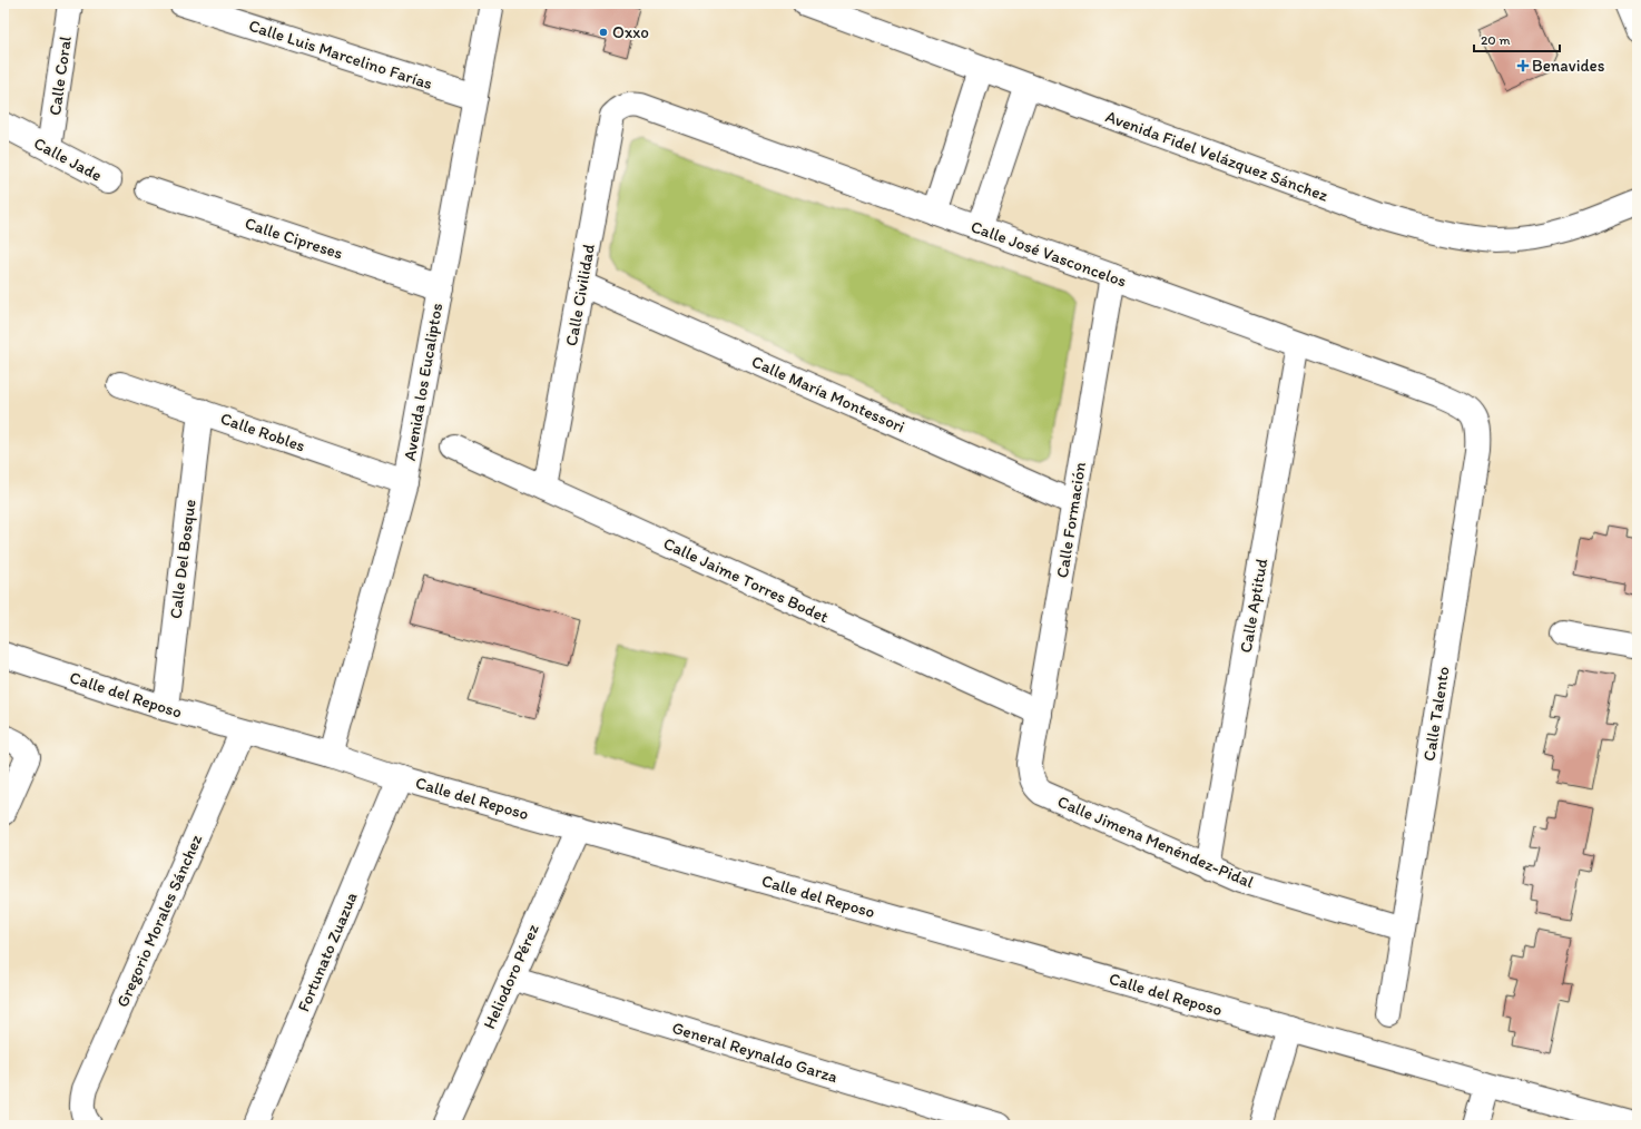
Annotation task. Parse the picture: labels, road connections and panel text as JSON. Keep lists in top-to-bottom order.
{
  "streets": {
    "street": [
      "Calle Luis Marcelino Farías",
      "Calle Coral",
      "Avenida Fidel Velázquez Sánchez",
      "Calle Jade",
      "Calle Cipreses",
      "Calle José Vasconcelos",
      "Calle Civilidad",
      "Avenida los Eucaliptos",
      "Calle María Montessori",
      "Calle Robles",
      "Calle Formación",
      "Calle Del Bosque",
      "Calle Jaime Torres Bodet",
      "Calle Aptitud",
      "Calle del Reposo",
      "Calle Talento",
      "Calle Jimena Menéndez-Pidal",
      "Gregorio Morales Sánchez",
      "Fortunato Zuazua",
      "Heliodoro Pérez",
      "General Reynaldo Garza"
    ]
  },
  "crossings": [
    ["Calle Luis Marcelino Farías", "Avenida los Eucaliptos"],
    ["Calle Coral", "Calle Jade"],
    ["Calle Cipreses", "Avenida los Eucaliptos"],
    ["Calle José Vasconcelos", "Calle Civilidad"],
    ["Calle José Vasconcelos", "Calle Formación"],
    ["Calle José Vasconcelos", "Calle Aptitud"],
    ["Calle José Vasconcelos", "Calle Talento"],
    ["Calle Civilidad", "Calle María Montessori"],
    ["Calle Civilidad", "Calle Jaime Torres Bodet"],
    ["Avenida los Eucaliptos", "Calle Robles"],
    ["Avenida los Eucaliptos", "Calle del Reposo"],
    ["Calle María Montessori", "Calle Formación"],
    ["Calle Robles", "Calle Del Bosque"],
    ["Calle Formación", "Calle Jaime Torres Bodet"],
    ["Calle Formación", "Calle Jimena Menéndez-Pidal"],
    ["Calle Del Bosque", "Calle del Reposo"],
    ["Calle Aptitud", "Calle Jimena Menéndez-Pidal"],
    ["Calle del Reposo", "Gregorio Morales Sánchez"],
    ["Calle del Reposo", "Fortunato Zuazua"],
    ["Calle del Reposo", "Heliodoro Pérez"],
    ["Calle Talento", "Calle Jimena Menéndez-Pidal"],
    ["Heliodoro Pérez", "General Reynaldo Garza"]
  ],
  "places": {
    "other": ["Oxxo"],
    "health": ["Benavides"]
  },
  "scale_bar": "20 m"
}
